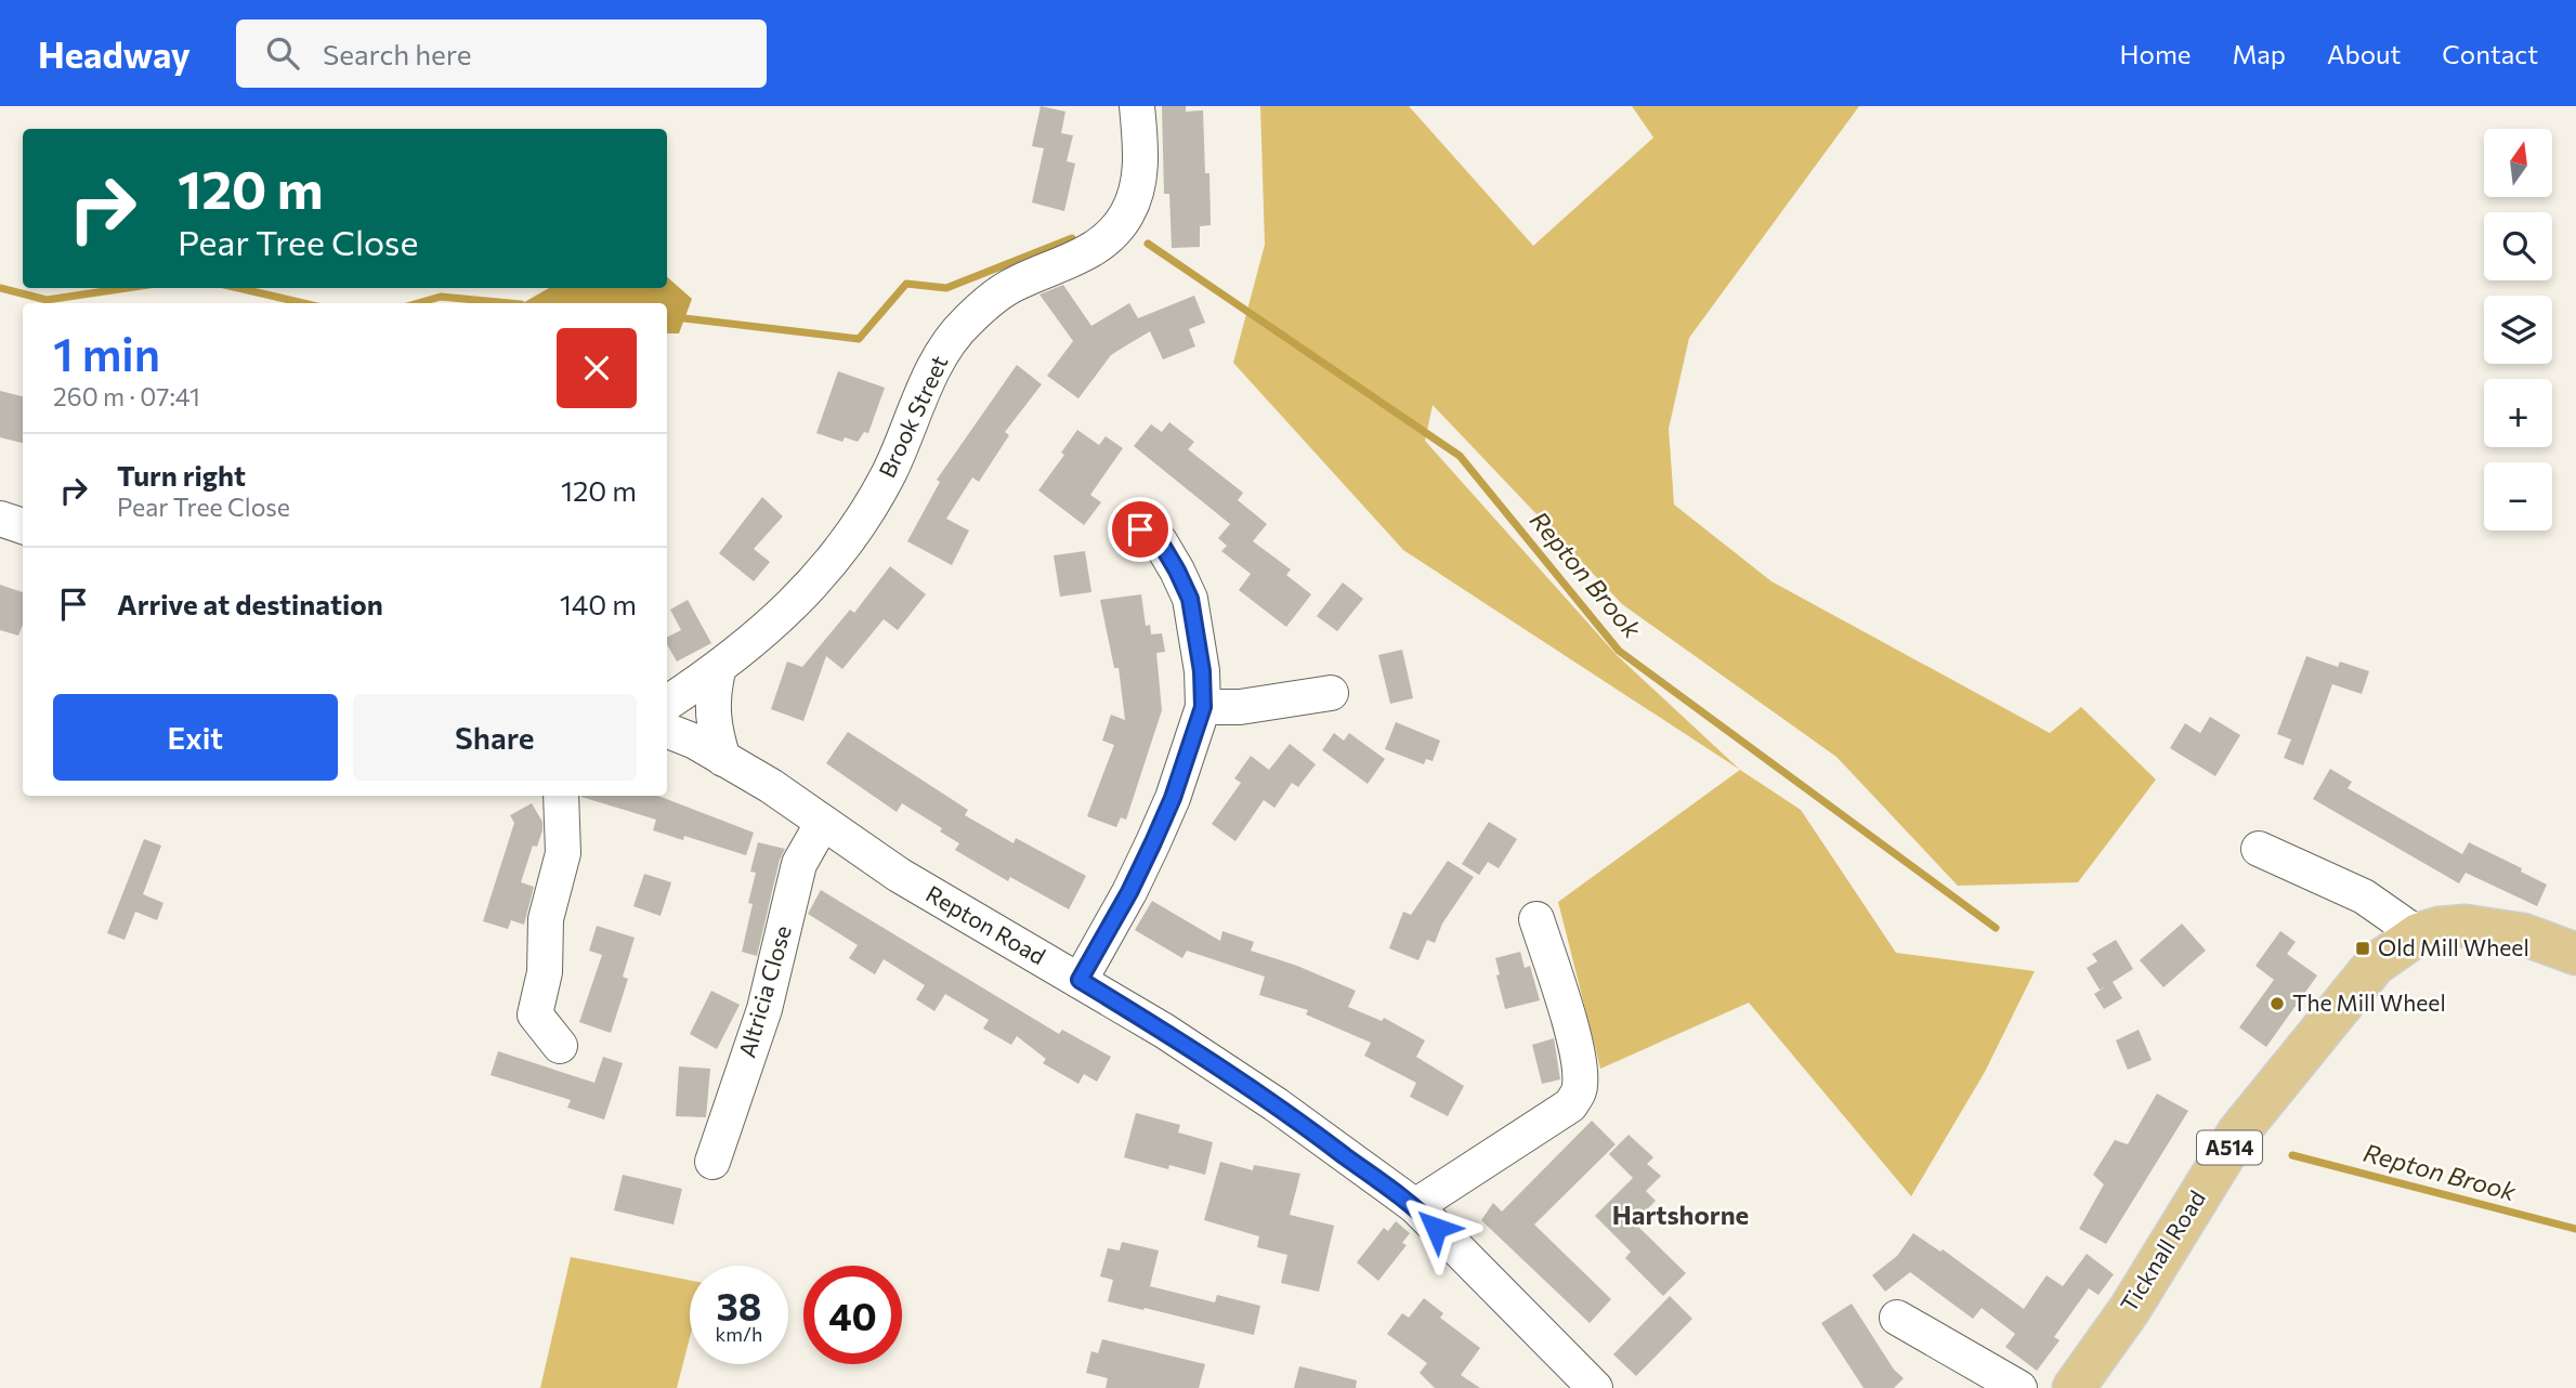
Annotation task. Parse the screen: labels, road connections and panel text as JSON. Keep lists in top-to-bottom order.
{
  "streets": {
    "main road": ["A514", "Ticknall Road"],
    "street": ["Brook Street", "Repton Road", "Altricia Close"]
  },
  "crossings": [
    ["Repton Road", "Altricia Close"]
  ],
  "districts": ["Hartshorne"],
  "water": ["Repton Brook"],
  "places": {
    "transit": ["Old Mill Wheel"],
    "other": ["The Mill Wheel"]
  },
  "north": "top",
  "page": {
    "header": "Headway",
    "search": "Search here",
    "nav": [
      "Home",
      "Map",
      "About",
      "Contact"
    ],
    "map_buttons": ["+", "−"],
    "turn": ["120 m", "Pear Tree Close"],
    "heading": ["1 min", "260 m · 07:41"],
    "list": [
      {
        "name": "Turn right",
        "note": "Pear Tree Close",
        "value": "120 m"
      },
      {
        "name": "Arrive at destination",
        "value": "140 m"
      }
    ],
    "buttons": ["Exit", "Share"],
    "speed": "38 km/h",
    "limit": "40"
  }
}
